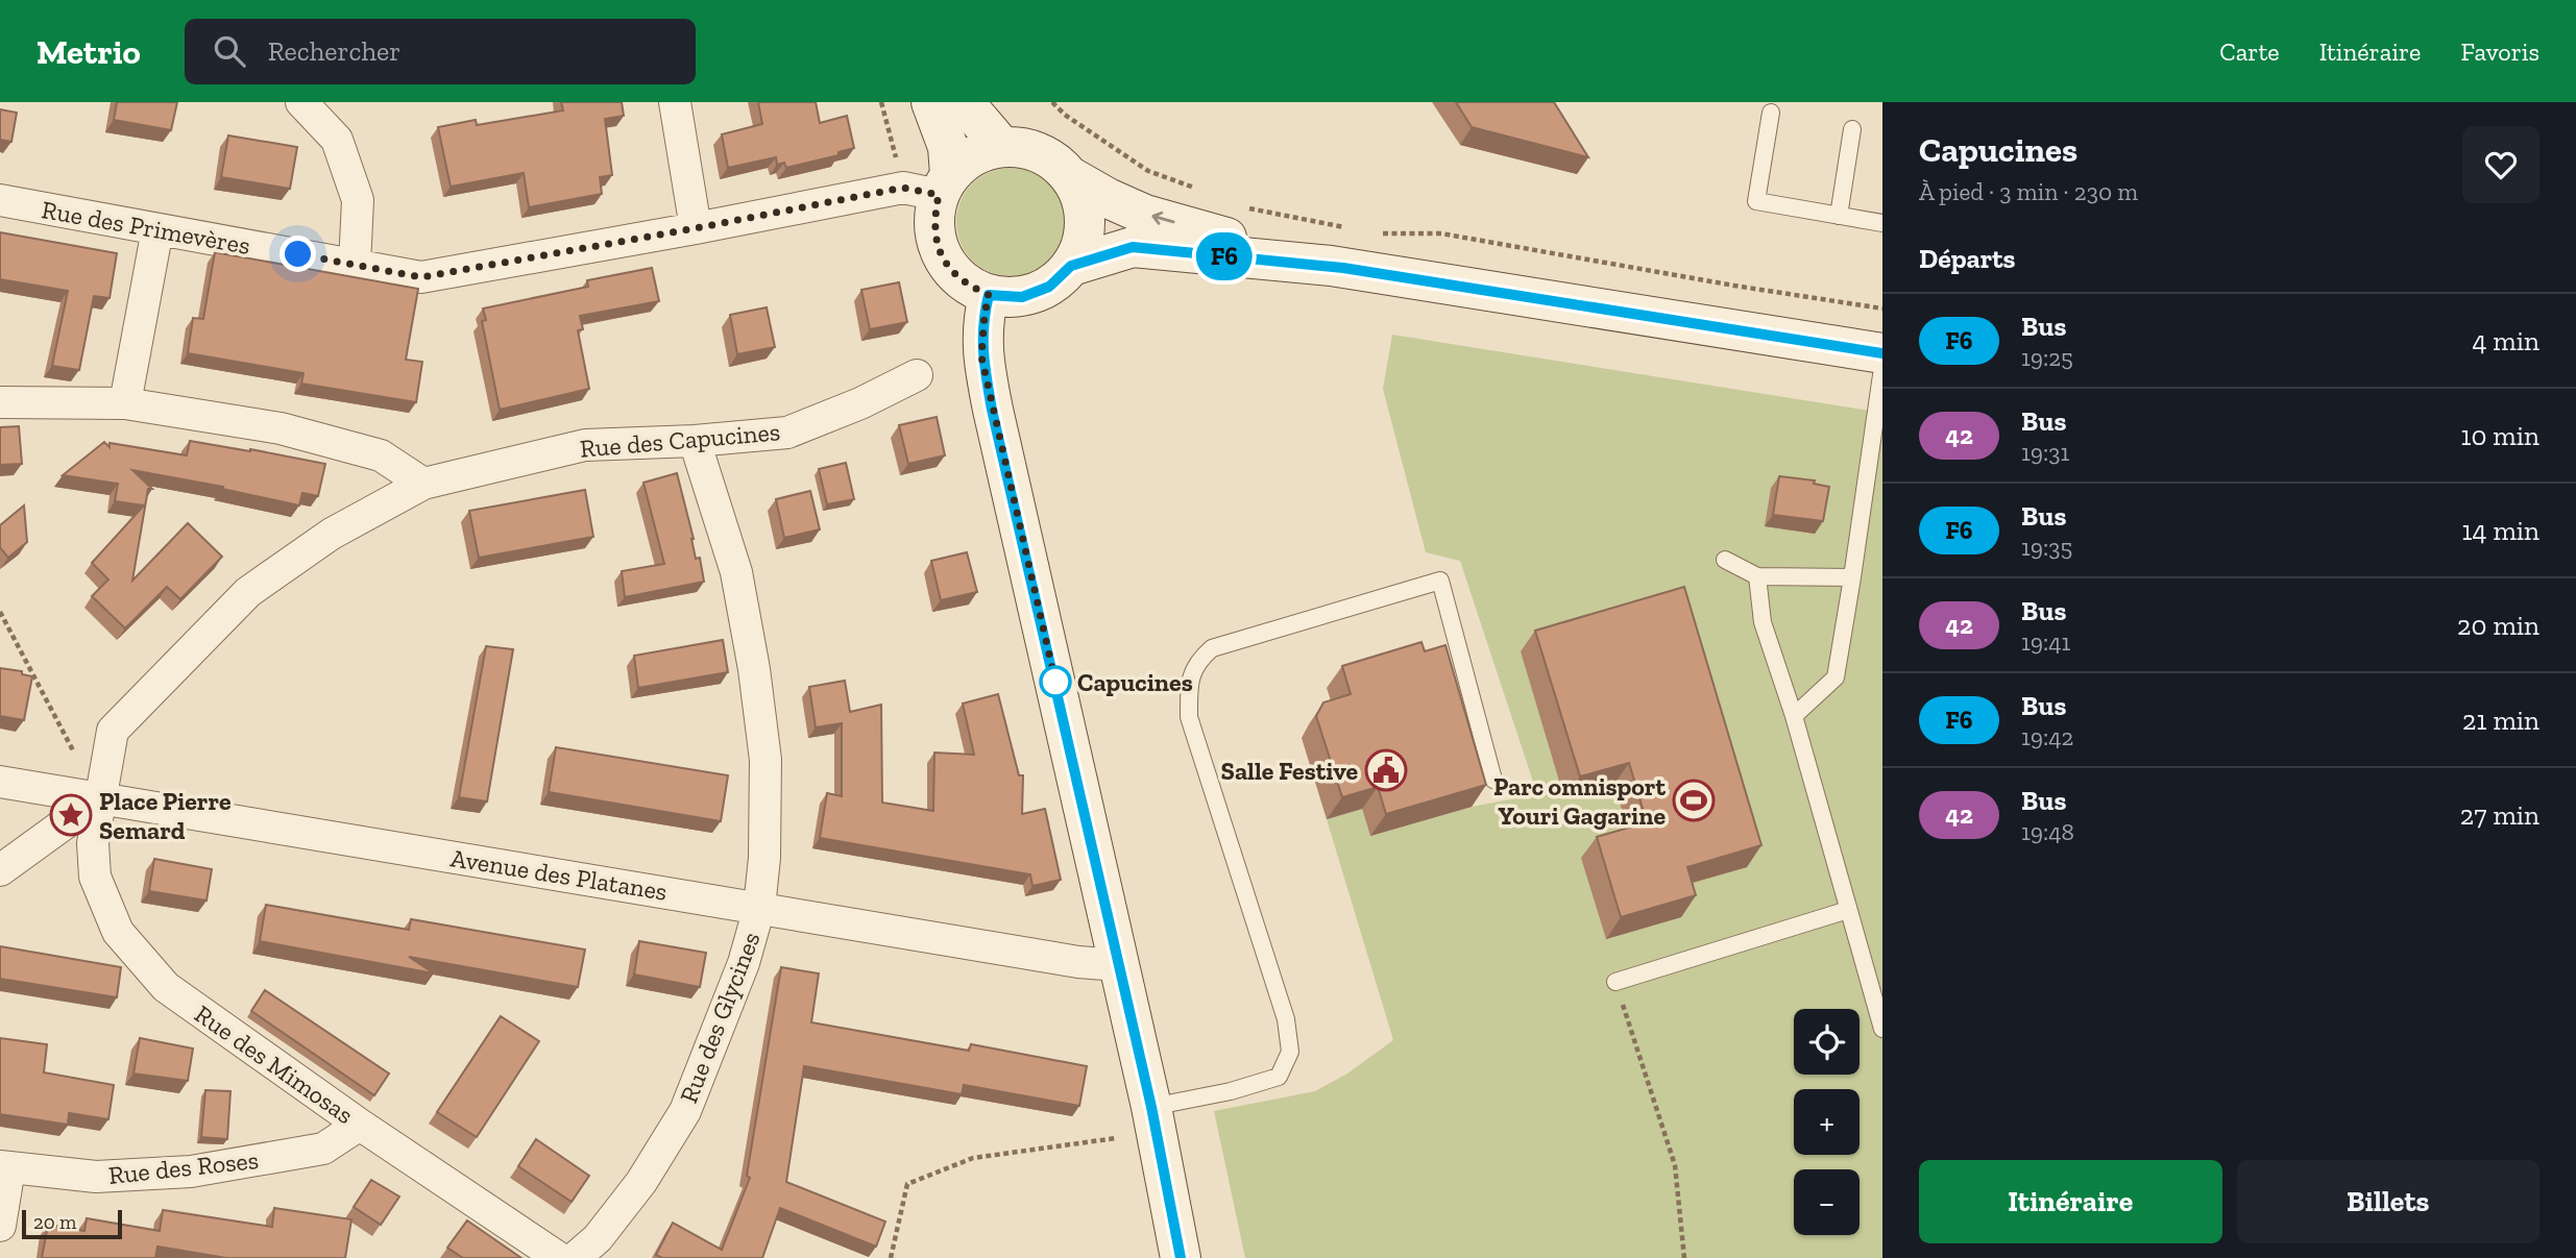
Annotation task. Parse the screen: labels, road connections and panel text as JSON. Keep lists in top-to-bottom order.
{
  "streets": {
    "street": [
      "Rue des Primevères",
      "Rue des Capucines",
      "Avenue des Platanes",
      "Rue des Glycines",
      "Rue des Mimosas",
      "Rue des Roses"
    ]
  },
  "crossings": [
    ["Rue des Capucines", "Avenue des Platanes"],
    ["Rue des Capucines", "Rue des Glycines"],
    ["Rue des Capucines", "Rue des Mimosas"],
    ["Avenue des Platanes", "Rue des Glycines"],
    ["Avenue des Platanes", "Rue des Mimosas"],
    ["Rue des Mimosas", "Rue des Roses"]
  ],
  "places": {
    "other": ["Capucines"],
    "public building": ["Salle Festive"],
    "sports": ["Parc omnisport Youri Gagarine"],
    "place": ["Place Pierre Semard"]
  },
  "lines": ["bus line F6"],
  "scale_bar": "20 m",
  "page": {
    "header": "Metrio",
    "search": "Rechercher",
    "nav": ["Carte", "Itinéraire", "Favoris"],
    "on_map": "F6",
    "heading": [
      ["Capucines", "À pied · 3 min · 230 m"],
      "Départs"
    ],
    "list": [
      {
        "mark": "F6",
        "name": "Bus",
        "note": "19:25",
        "value": "4 min"
      },
      {
        "mark": "42",
        "name": "Bus",
        "note": "19:31",
        "value": "10 min"
      },
      {
        "mark": "F6",
        "name": "Bus",
        "note": "19:35",
        "value": "14 min"
      },
      {
        "mark": "42",
        "name": "Bus",
        "note": "19:41",
        "value": "20 min"
      },
      {
        "mark": "F6",
        "name": "Bus",
        "note": "19:42",
        "value": "21 min"
      },
      {
        "mark": "42",
        "name": "Bus",
        "note": "19:48",
        "value": "27 min"
      }
    ],
    "map_buttons": ["+", "−"],
    "buttons": ["Itinéraire", "Billets"],
    "scale": "20 m"
  }
}
